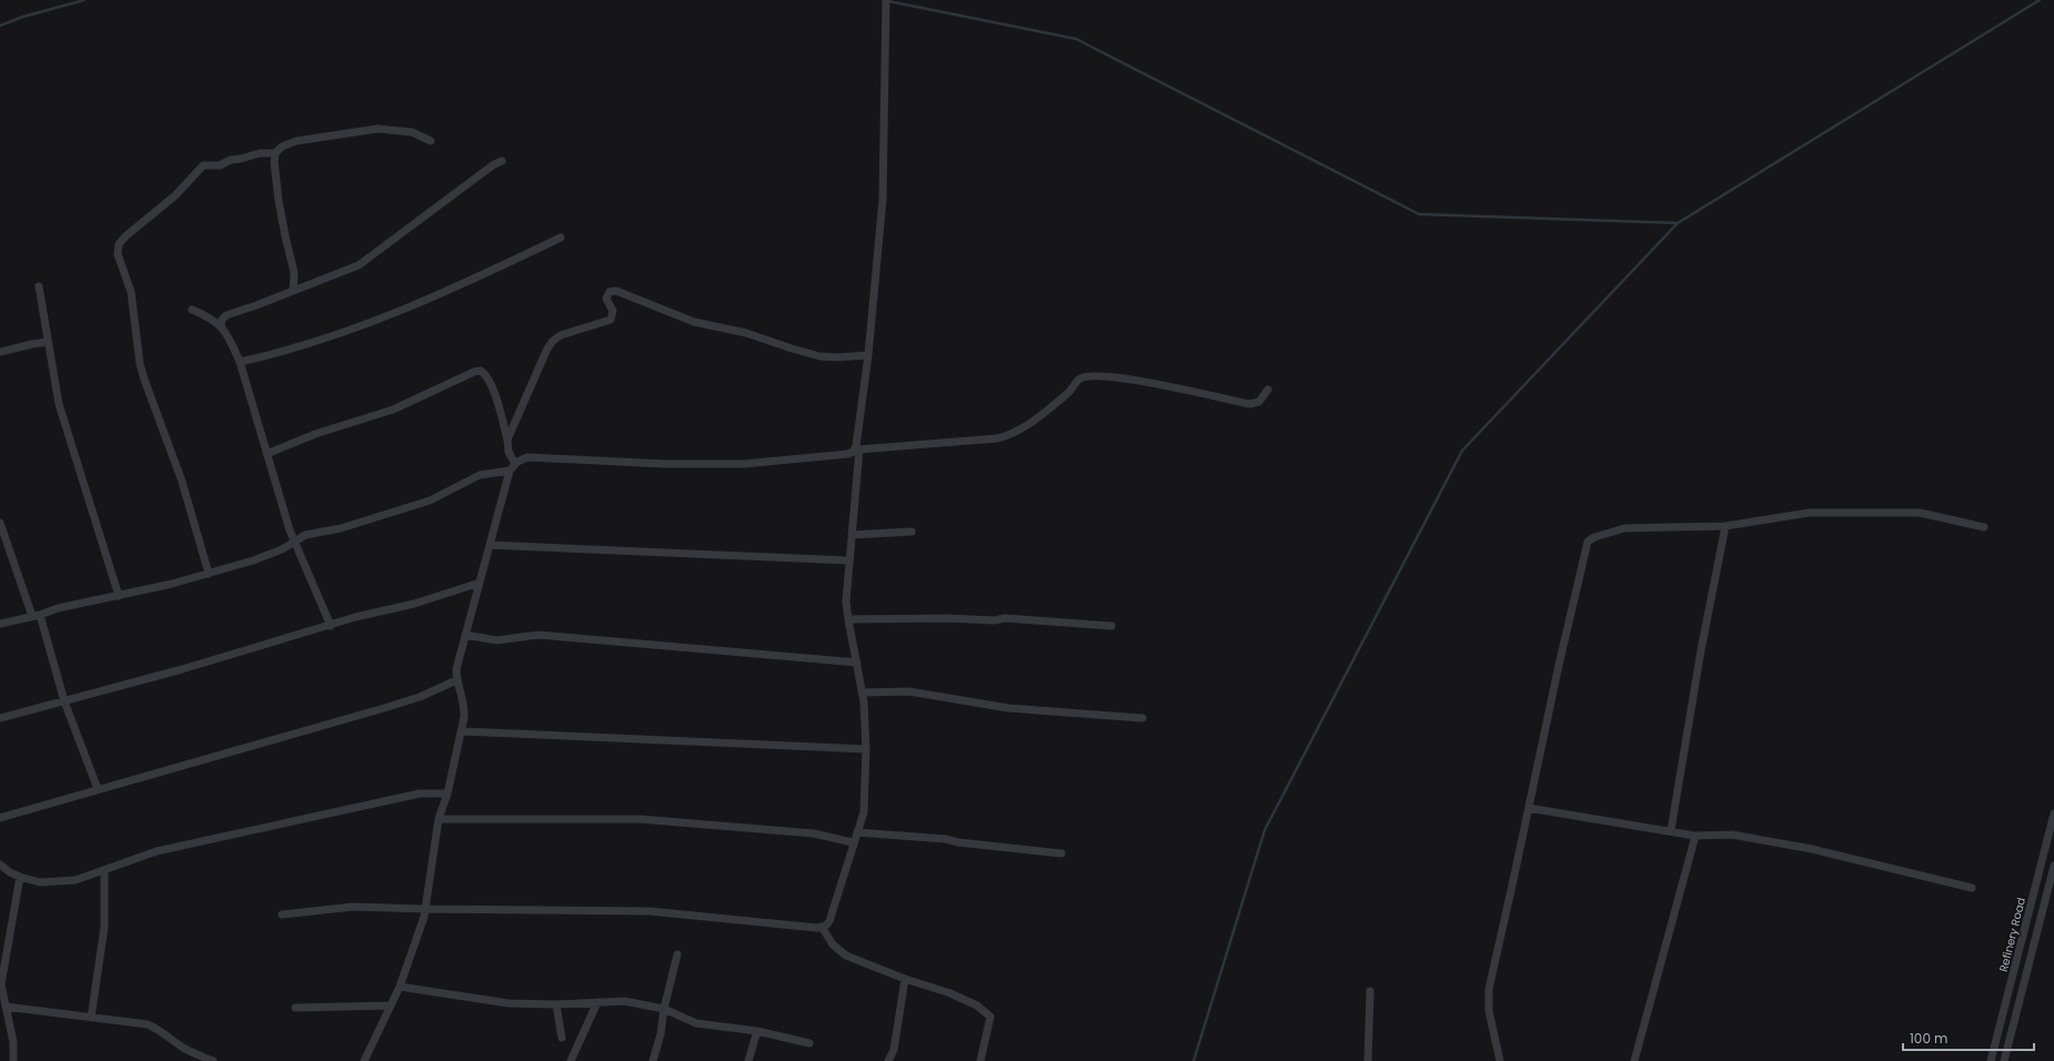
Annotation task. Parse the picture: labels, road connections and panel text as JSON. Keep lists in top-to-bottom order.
{
  "streets": {
    "street": ["Refinery Road"]
  },
  "scale_bar": "100 m"
}
